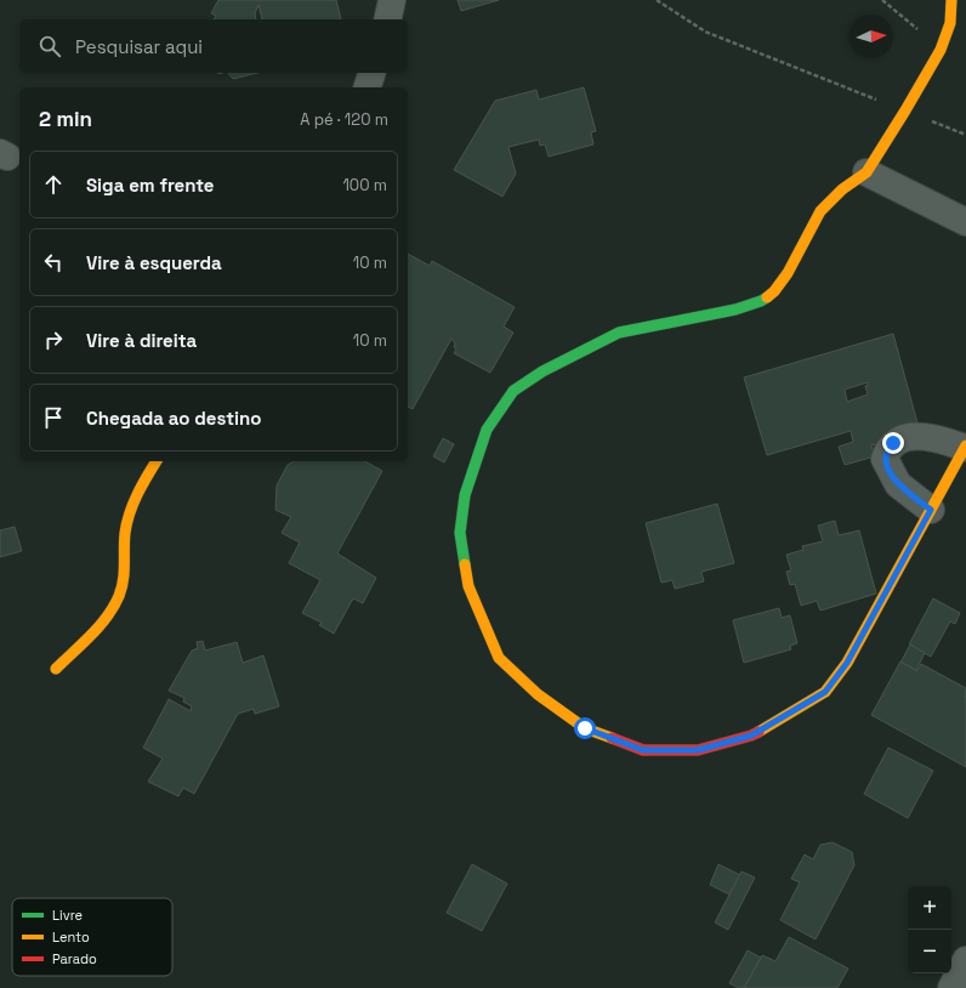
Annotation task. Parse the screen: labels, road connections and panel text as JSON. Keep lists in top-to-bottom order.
{
  "legend": ["Livre", "Lento", "Parado"],
  "north": "right",
  "page": {
    "search": "Pesquisar aqui",
    "heading": ["2 min", "A pé · 120 m"],
    "list": [
      ["Siga em frente", "100 m"],
      ["Vire à esquerda", "10 m"],
      ["Vire à direita", "10 m"],
      "Chegada ao destino"
    ],
    "map_buttons": ["+", "−"]
  }
}
